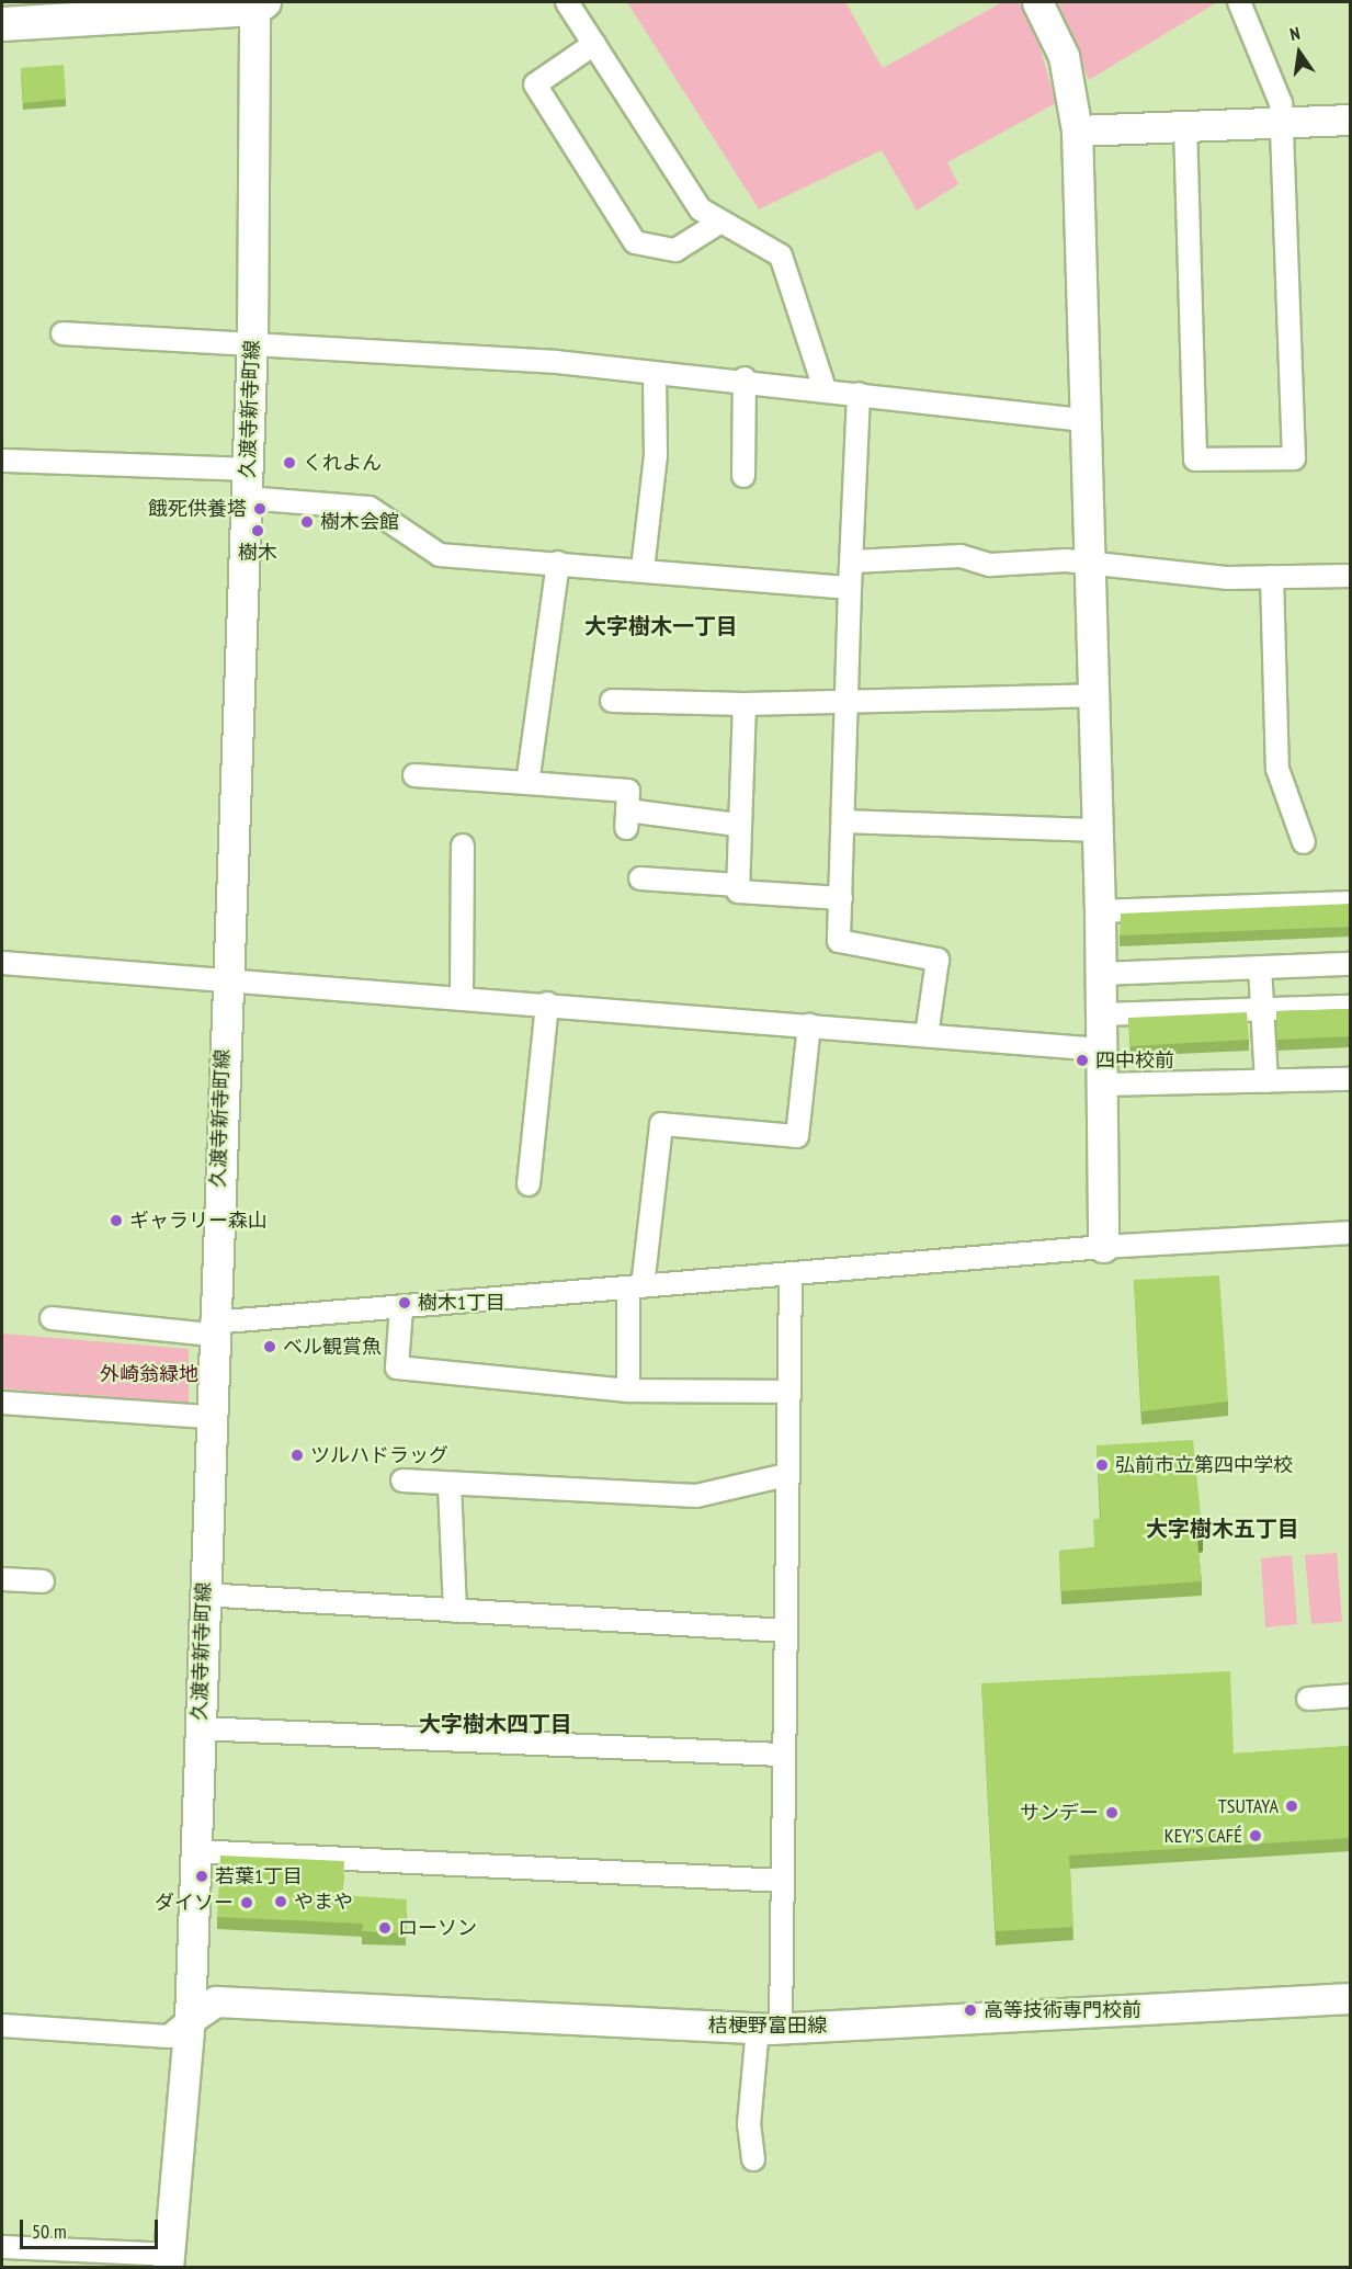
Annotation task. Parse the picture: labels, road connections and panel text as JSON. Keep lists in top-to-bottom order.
{
  "streets": {
    "main road": ["久渡寺新寺町線", "桔梗野富田線"]
  },
  "crossings": [
    ["久渡寺新寺町線", "桔梗野富田線"]
  ],
  "districts": ["大字樹木一丁目", "大字樹木五丁目", "大字樹木四丁目"],
  "parks": ["外崎翁緑地"],
  "places": [
    "くれよん",
    "餓死供養塔",
    "樹木会館",
    "樹木",
    "四中校前",
    "ギャラリー森山",
    "樹木1丁目",
    "ベル観賞魚",
    "ツルハドラッグ",
    "弘前市立第四中学校",
    "TSUTAYA",
    "サンデー",
    "KEY’S CAFÉ",
    "若葉1丁目",
    "やまや",
    "ダイソー",
    "ローソン",
    "高等技術専門校前"
  ],
  "scale_bar": "50 m",
  "north": "top"
}
